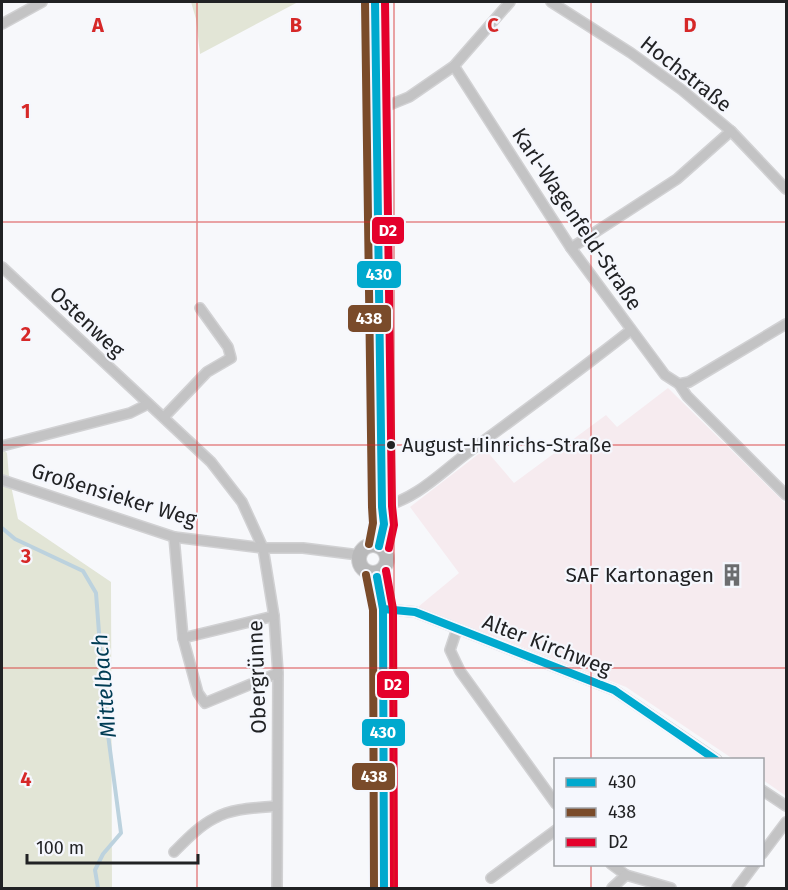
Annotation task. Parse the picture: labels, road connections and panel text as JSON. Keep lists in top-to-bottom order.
{
  "streets": {
    "street": [
      "Hochstraße",
      "Karl-Wagenfeld-Straße",
      "Ostenweg",
      "Großensieker Weg",
      "Alter Kirchweg",
      "Obergrünne"
    ]
  },
  "crossings": [
    ["Ostenweg", "Großensieker Weg"],
    ["Ostenweg", "Obergrünne"],
    ["Großensieker Weg", "Obergrünne"]
  ],
  "water": ["Mittelbach"],
  "places": {
    "other": ["August-Hinrichs-Straße"],
    "building": ["SAF Kartonagen"]
  },
  "lines": ["transit line 430", "transit line 438", "transit line D2"],
  "legend": ["430", "438", "D2"],
  "scale_bar": "100 m",
  "grid": {
    "columns": [
      "A",
      "B",
      "C",
      "D"
    ],
    "rows": [
      "1",
      "2",
      "3",
      "4"
    ]
  }
}
